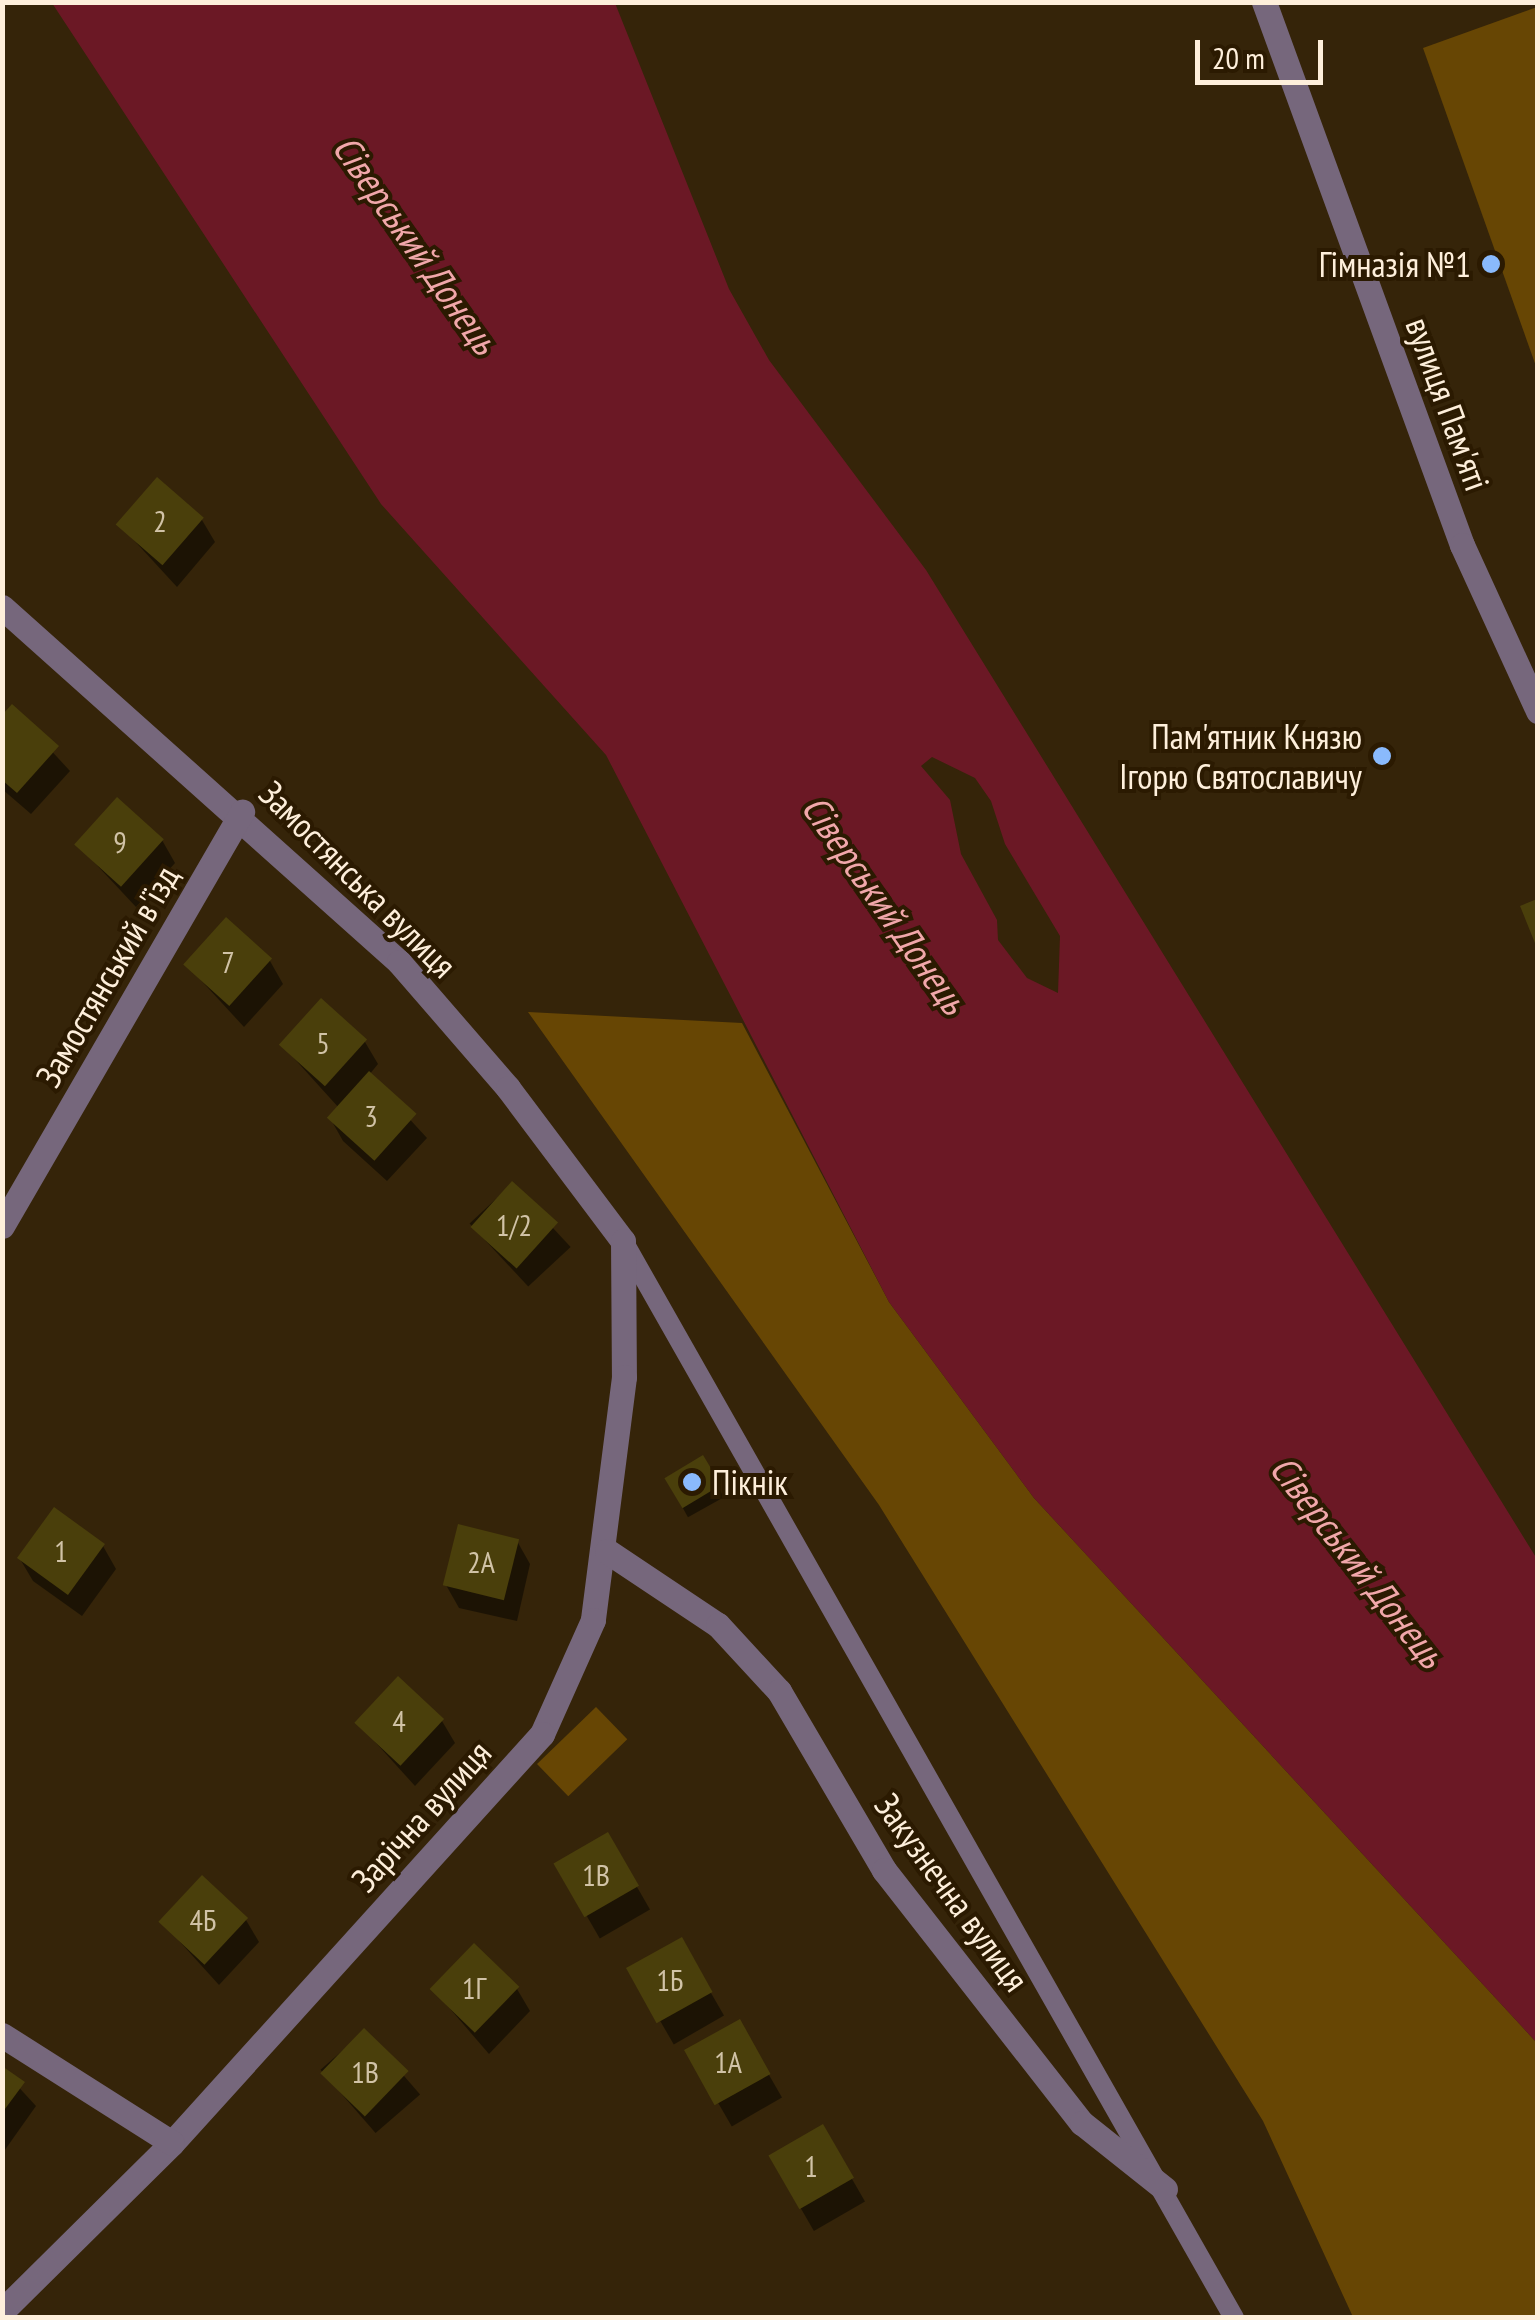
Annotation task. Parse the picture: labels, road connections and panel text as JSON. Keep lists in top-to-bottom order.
{
  "streets": {
    "street": [
      "вулиця Пам'яті",
      "Замостянська вулиця",
      "Замостянський в'їзд",
      "Зарічна вулиця",
      "Закузнечна вулиця"
    ]
  },
  "crossings": [
    ["Замостянська вулиця", "Замостянський в'їзд"],
    ["Замостянська вулиця", "Зарічна вулиця"],
    ["Зарічна вулиця", "Закузнечна вулиця"]
  ],
  "water": ["Сіверський Донець"],
  "places": ["Гімназія №1", "Пам'ятник Князю Ігорю Святославичу", "Пікнік"],
  "house_numbers": [
    "2",
    "9",
    "7",
    "5",
    "3",
    "1/2",
    "1",
    "2А",
    "4",
    "1В",
    "4Б",
    "1Б",
    "1Г",
    "1А",
    "1В",
    "1"
  ],
  "scale_bar": "20 m"
}
